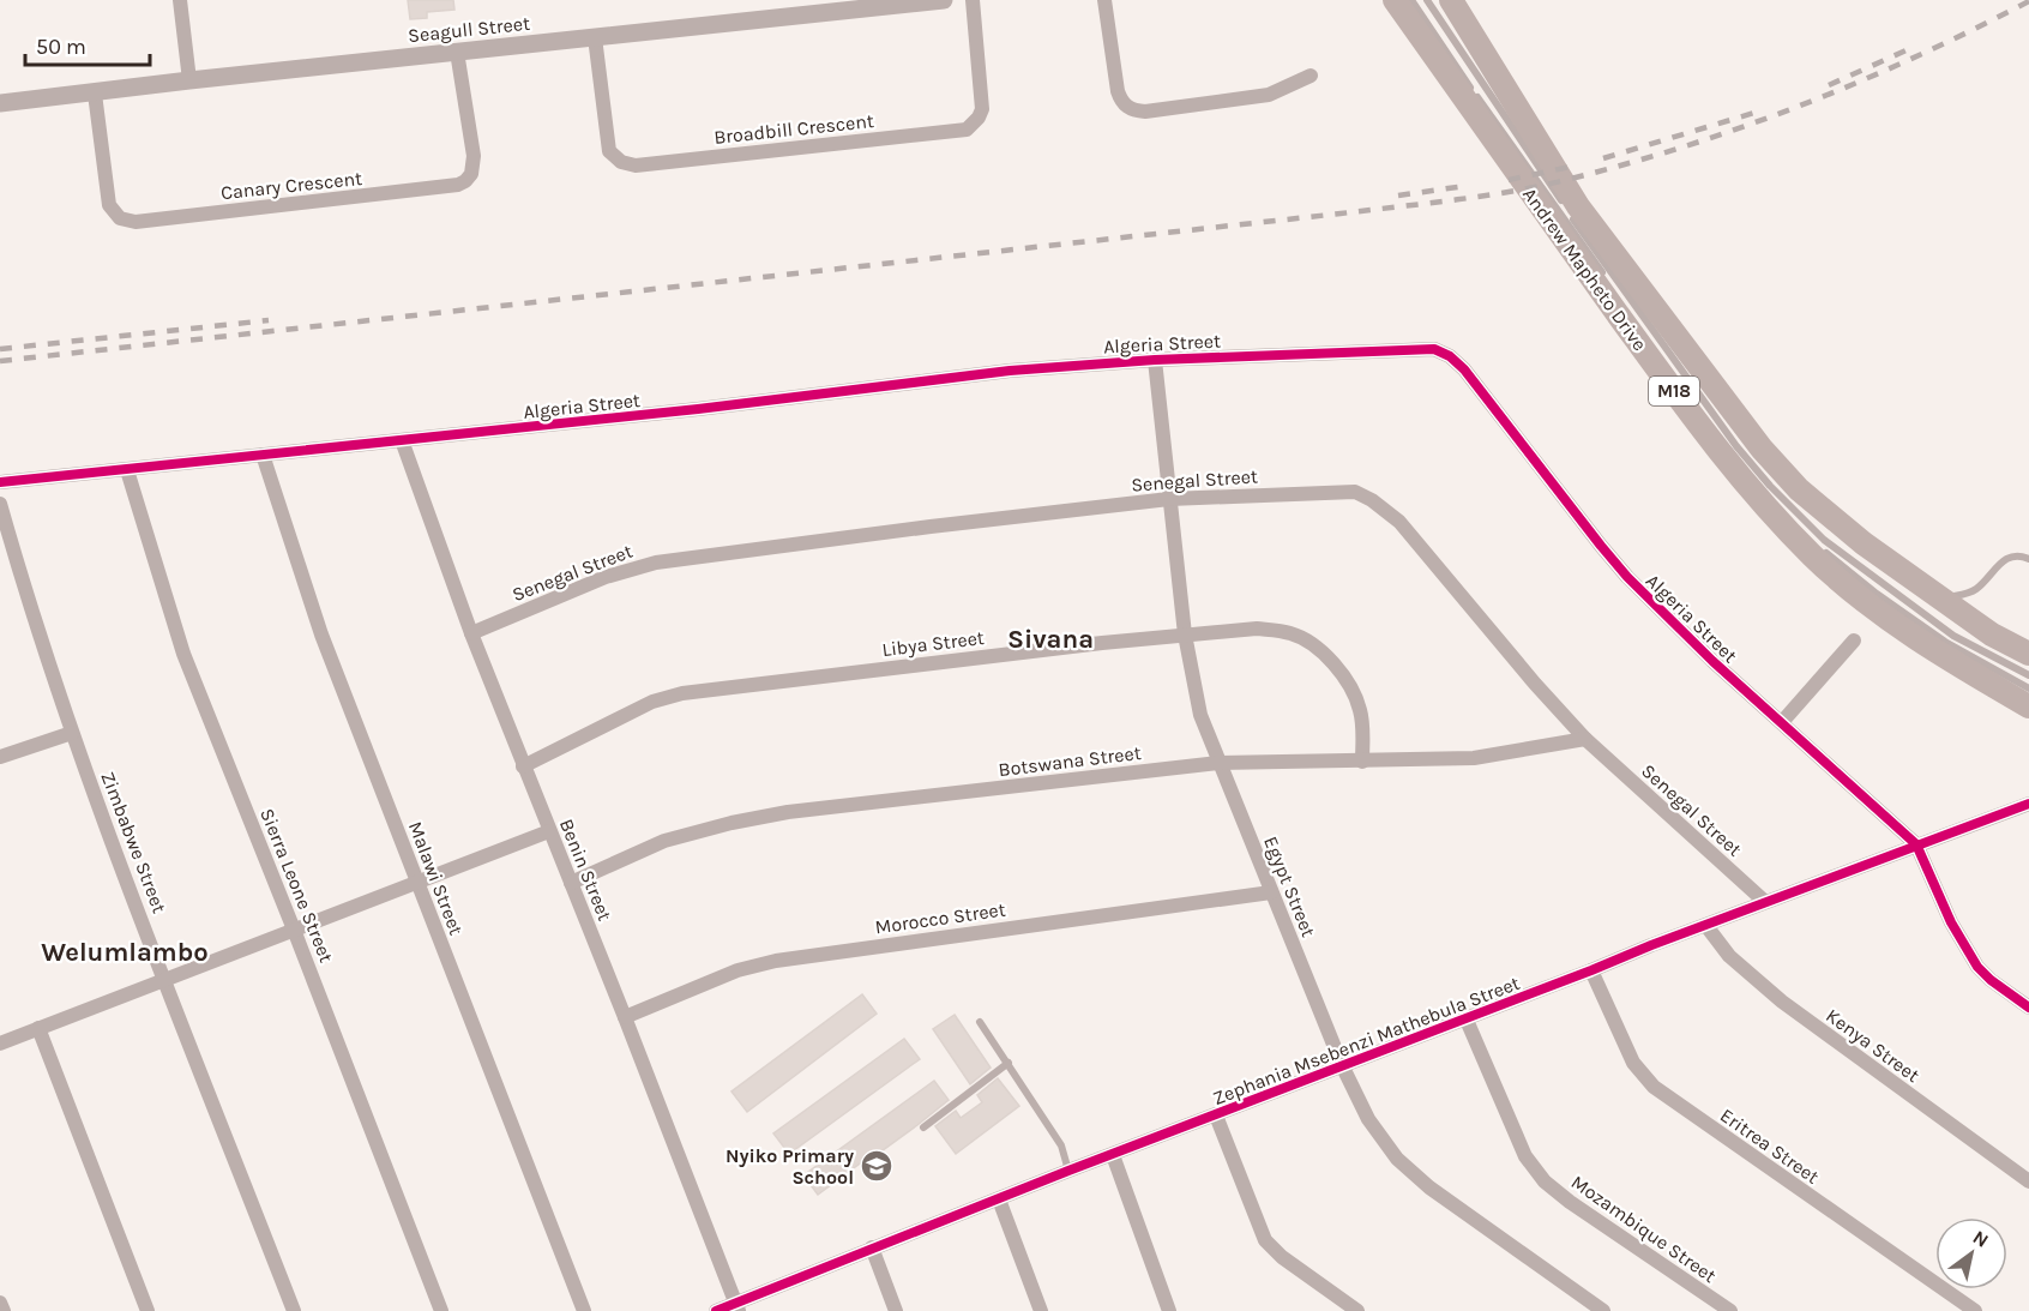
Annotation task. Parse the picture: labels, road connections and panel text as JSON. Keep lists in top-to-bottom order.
{
  "streets": {
    "main road": ["Andrew Mapheto Drive", "M18"],
    "street": [
      "Seagull Street",
      "Broadbill Crescent",
      "Canary Crescent",
      "Algeria Street",
      "Senegal Street",
      "Libya Street",
      "Botswana Street",
      "Zimbabwe Street",
      "Benin Street",
      "Malawi Street",
      "Sierra Leone Street",
      "Egypt Street",
      "Morocco Street",
      "Zephania Msebenzi Mathebula Street",
      "Kenya Street",
      "Eritrea Street",
      "Mozambique Street"
    ]
  },
  "crossings": [
    ["Seagull Street", "Broadbill Crescent"],
    ["Seagull Street", "Canary Crescent"],
    ["Algeria Street", "Benin Street"],
    ["Algeria Street", "Malawi Street"],
    ["Algeria Street", "Sierra Leone Street"],
    ["Algeria Street", "Egypt Street"],
    ["Algeria Street", "Zephania Msebenzi Mathebula Street"],
    ["Senegal Street", "Botswana Street"],
    ["Senegal Street", "Benin Street"],
    ["Senegal Street", "Egypt Street"],
    ["Senegal Street", "Zephania Msebenzi Mathebula Street"],
    ["Libya Street", "Botswana Street"],
    ["Libya Street", "Benin Street"],
    ["Libya Street", "Egypt Street"],
    ["Botswana Street", "Benin Street"],
    ["Botswana Street", "Egypt Street"],
    ["Benin Street", "Morocco Street"],
    ["Benin Street", "Zephania Msebenzi Mathebula Street"],
    ["Egypt Street", "Morocco Street"],
    ["Egypt Street", "Zephania Msebenzi Mathebula Street"],
    ["Zephania Msebenzi Mathebula Street", "Kenya Street"],
    ["Zephania Msebenzi Mathebula Street", "Eritrea Street"],
    ["Zephania Msebenzi Mathebula Street", "Mozambique Street"]
  ],
  "districts": ["Sivana", "Welumlambo"],
  "places": {
    "school or university": ["Nyiko Primary School"]
  },
  "scale_bar": "50 m",
  "north": "top right"
}
